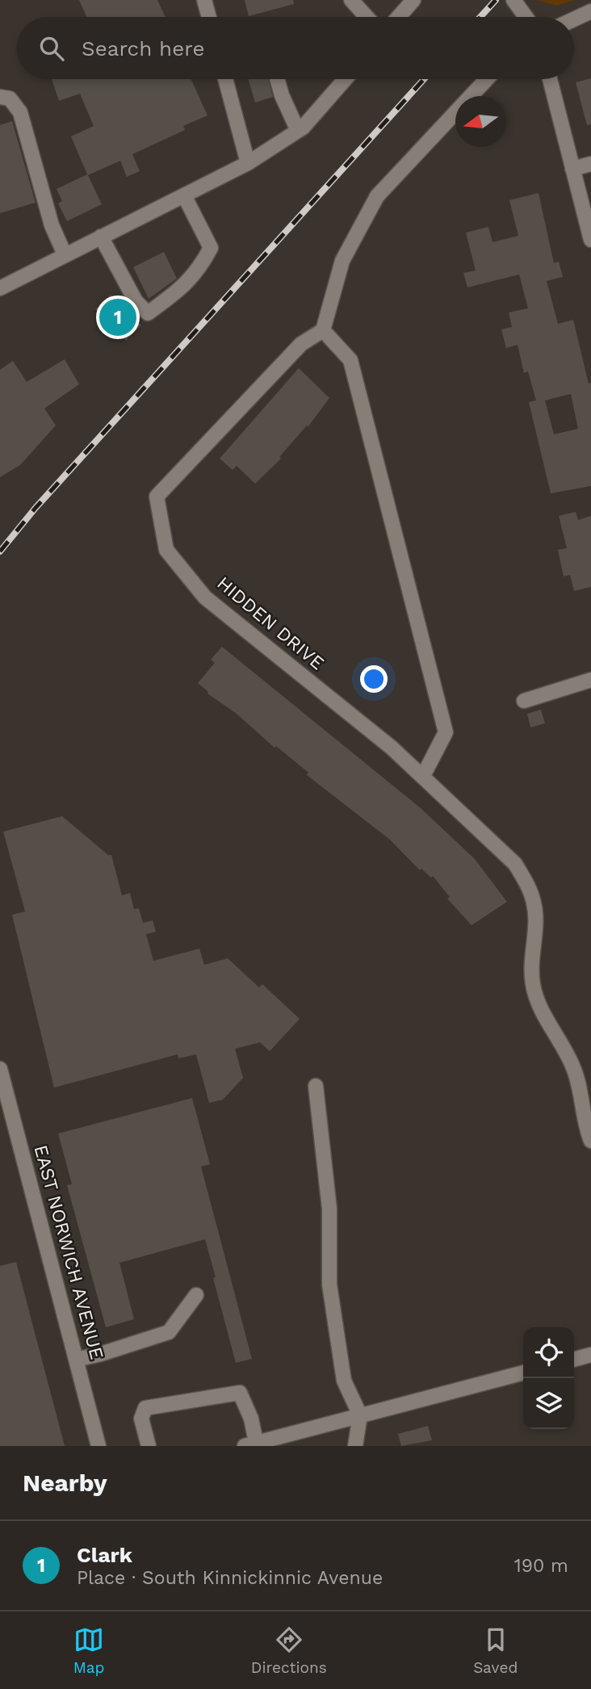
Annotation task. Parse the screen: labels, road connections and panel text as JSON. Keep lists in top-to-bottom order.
{
  "streets": {
    "street": ["HIDDEN DRIVE", "EAST NORWICH AVENUE"]
  },
  "north": "left",
  "page": {
    "search": "Search here",
    "pins": "1",
    "heading": "Nearby",
    "list": [
      {
        "mark": "1",
        "name": "Clark",
        "note": "Place · South Kinnickinnic Avenue",
        "value": "190 m"
      }
    ],
    "nav": ["Map", "Directions", "Saved"]
  }
}
